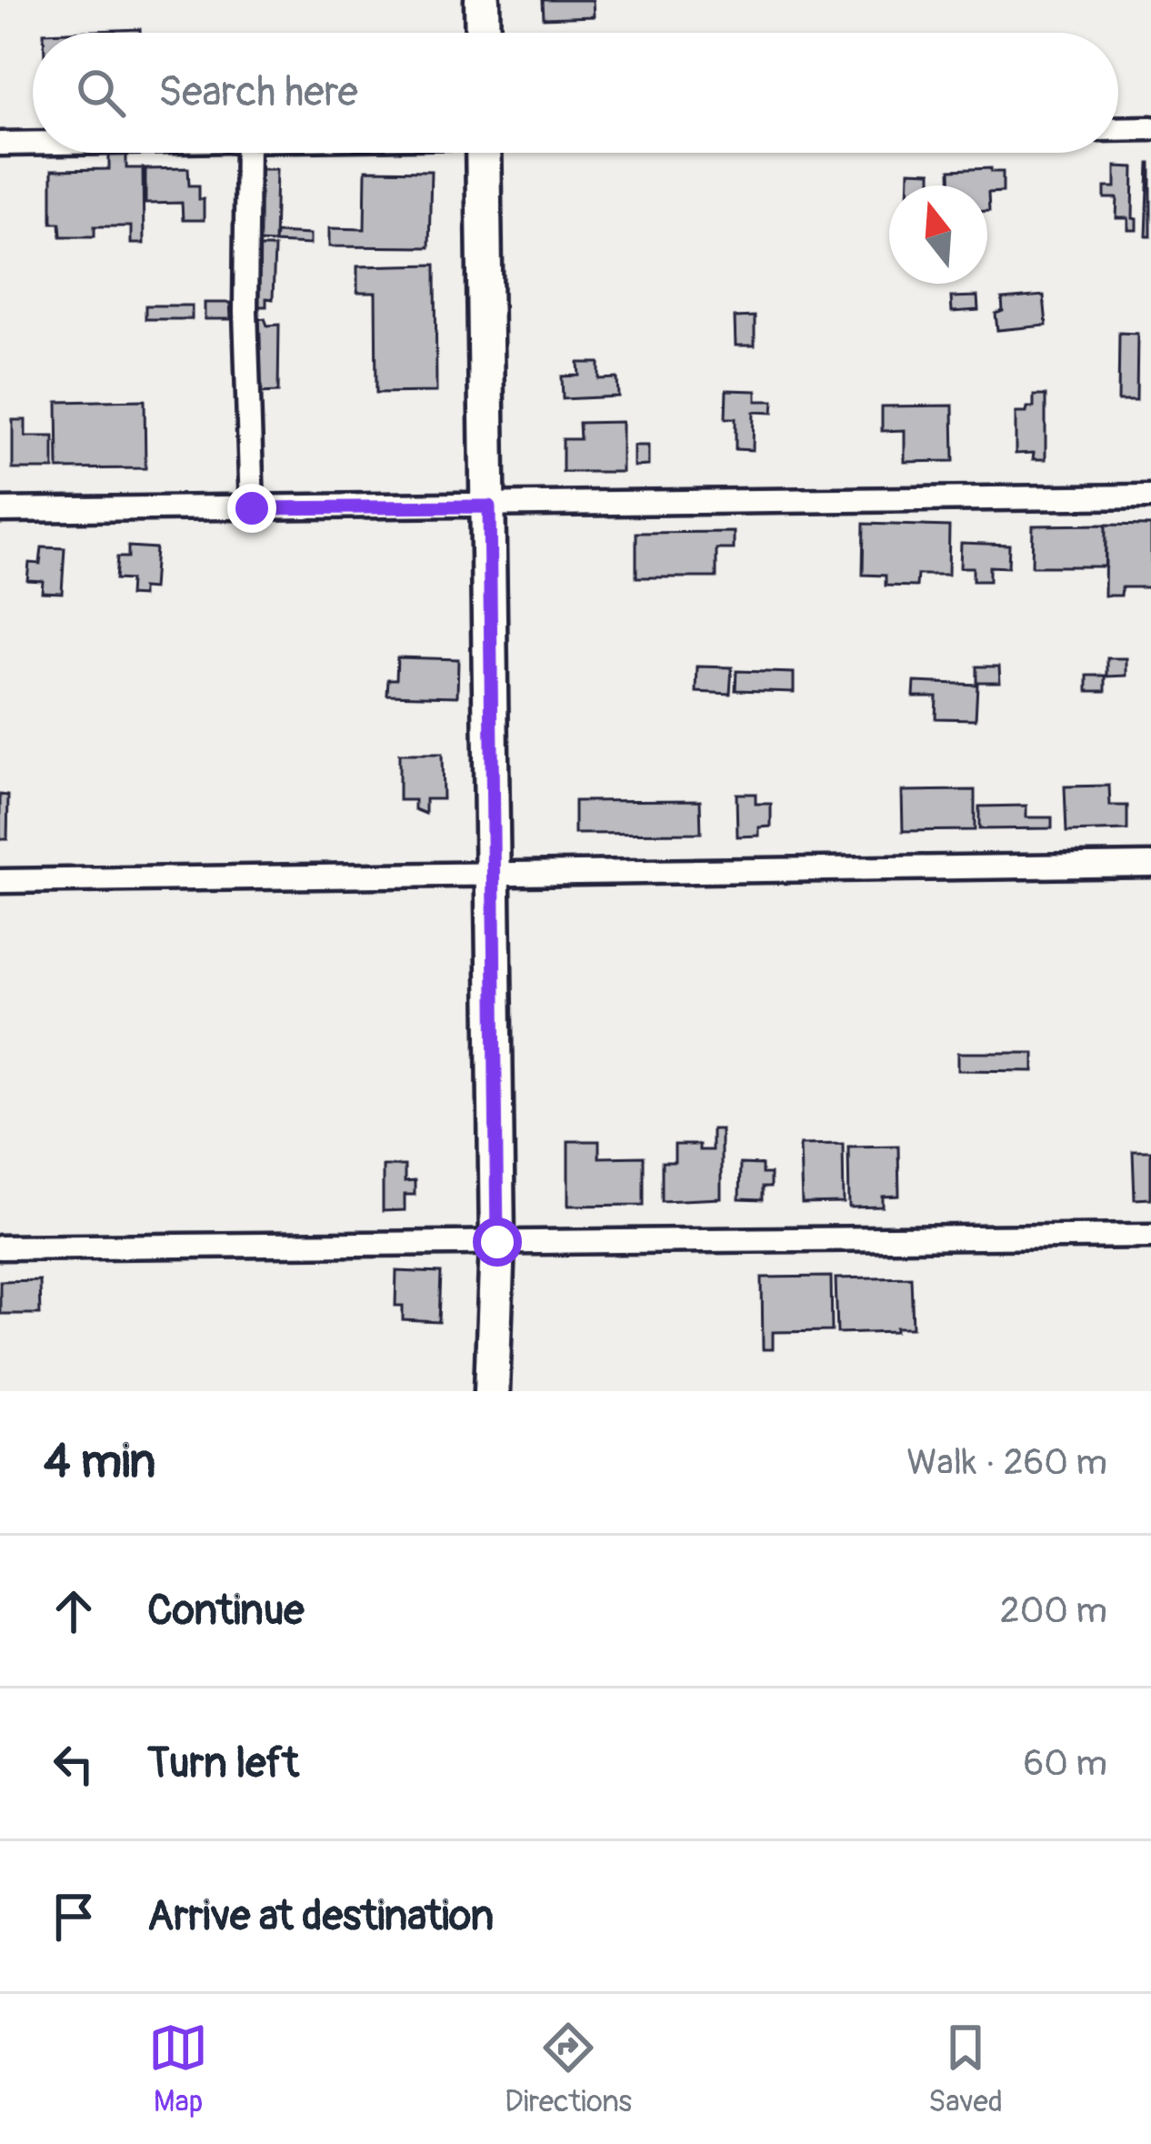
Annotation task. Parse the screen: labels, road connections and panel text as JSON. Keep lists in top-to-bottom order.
{
  "north": "top",
  "page": {
    "search": "Search here",
    "heading": ["4 min", "Walk · 260 m"],
    "list": [
      ["Continue", "200 m"],
      ["Turn left", "60 m"],
      "Arrive at destination"
    ],
    "nav": ["Map", "Directions", "Saved"]
  }
}
